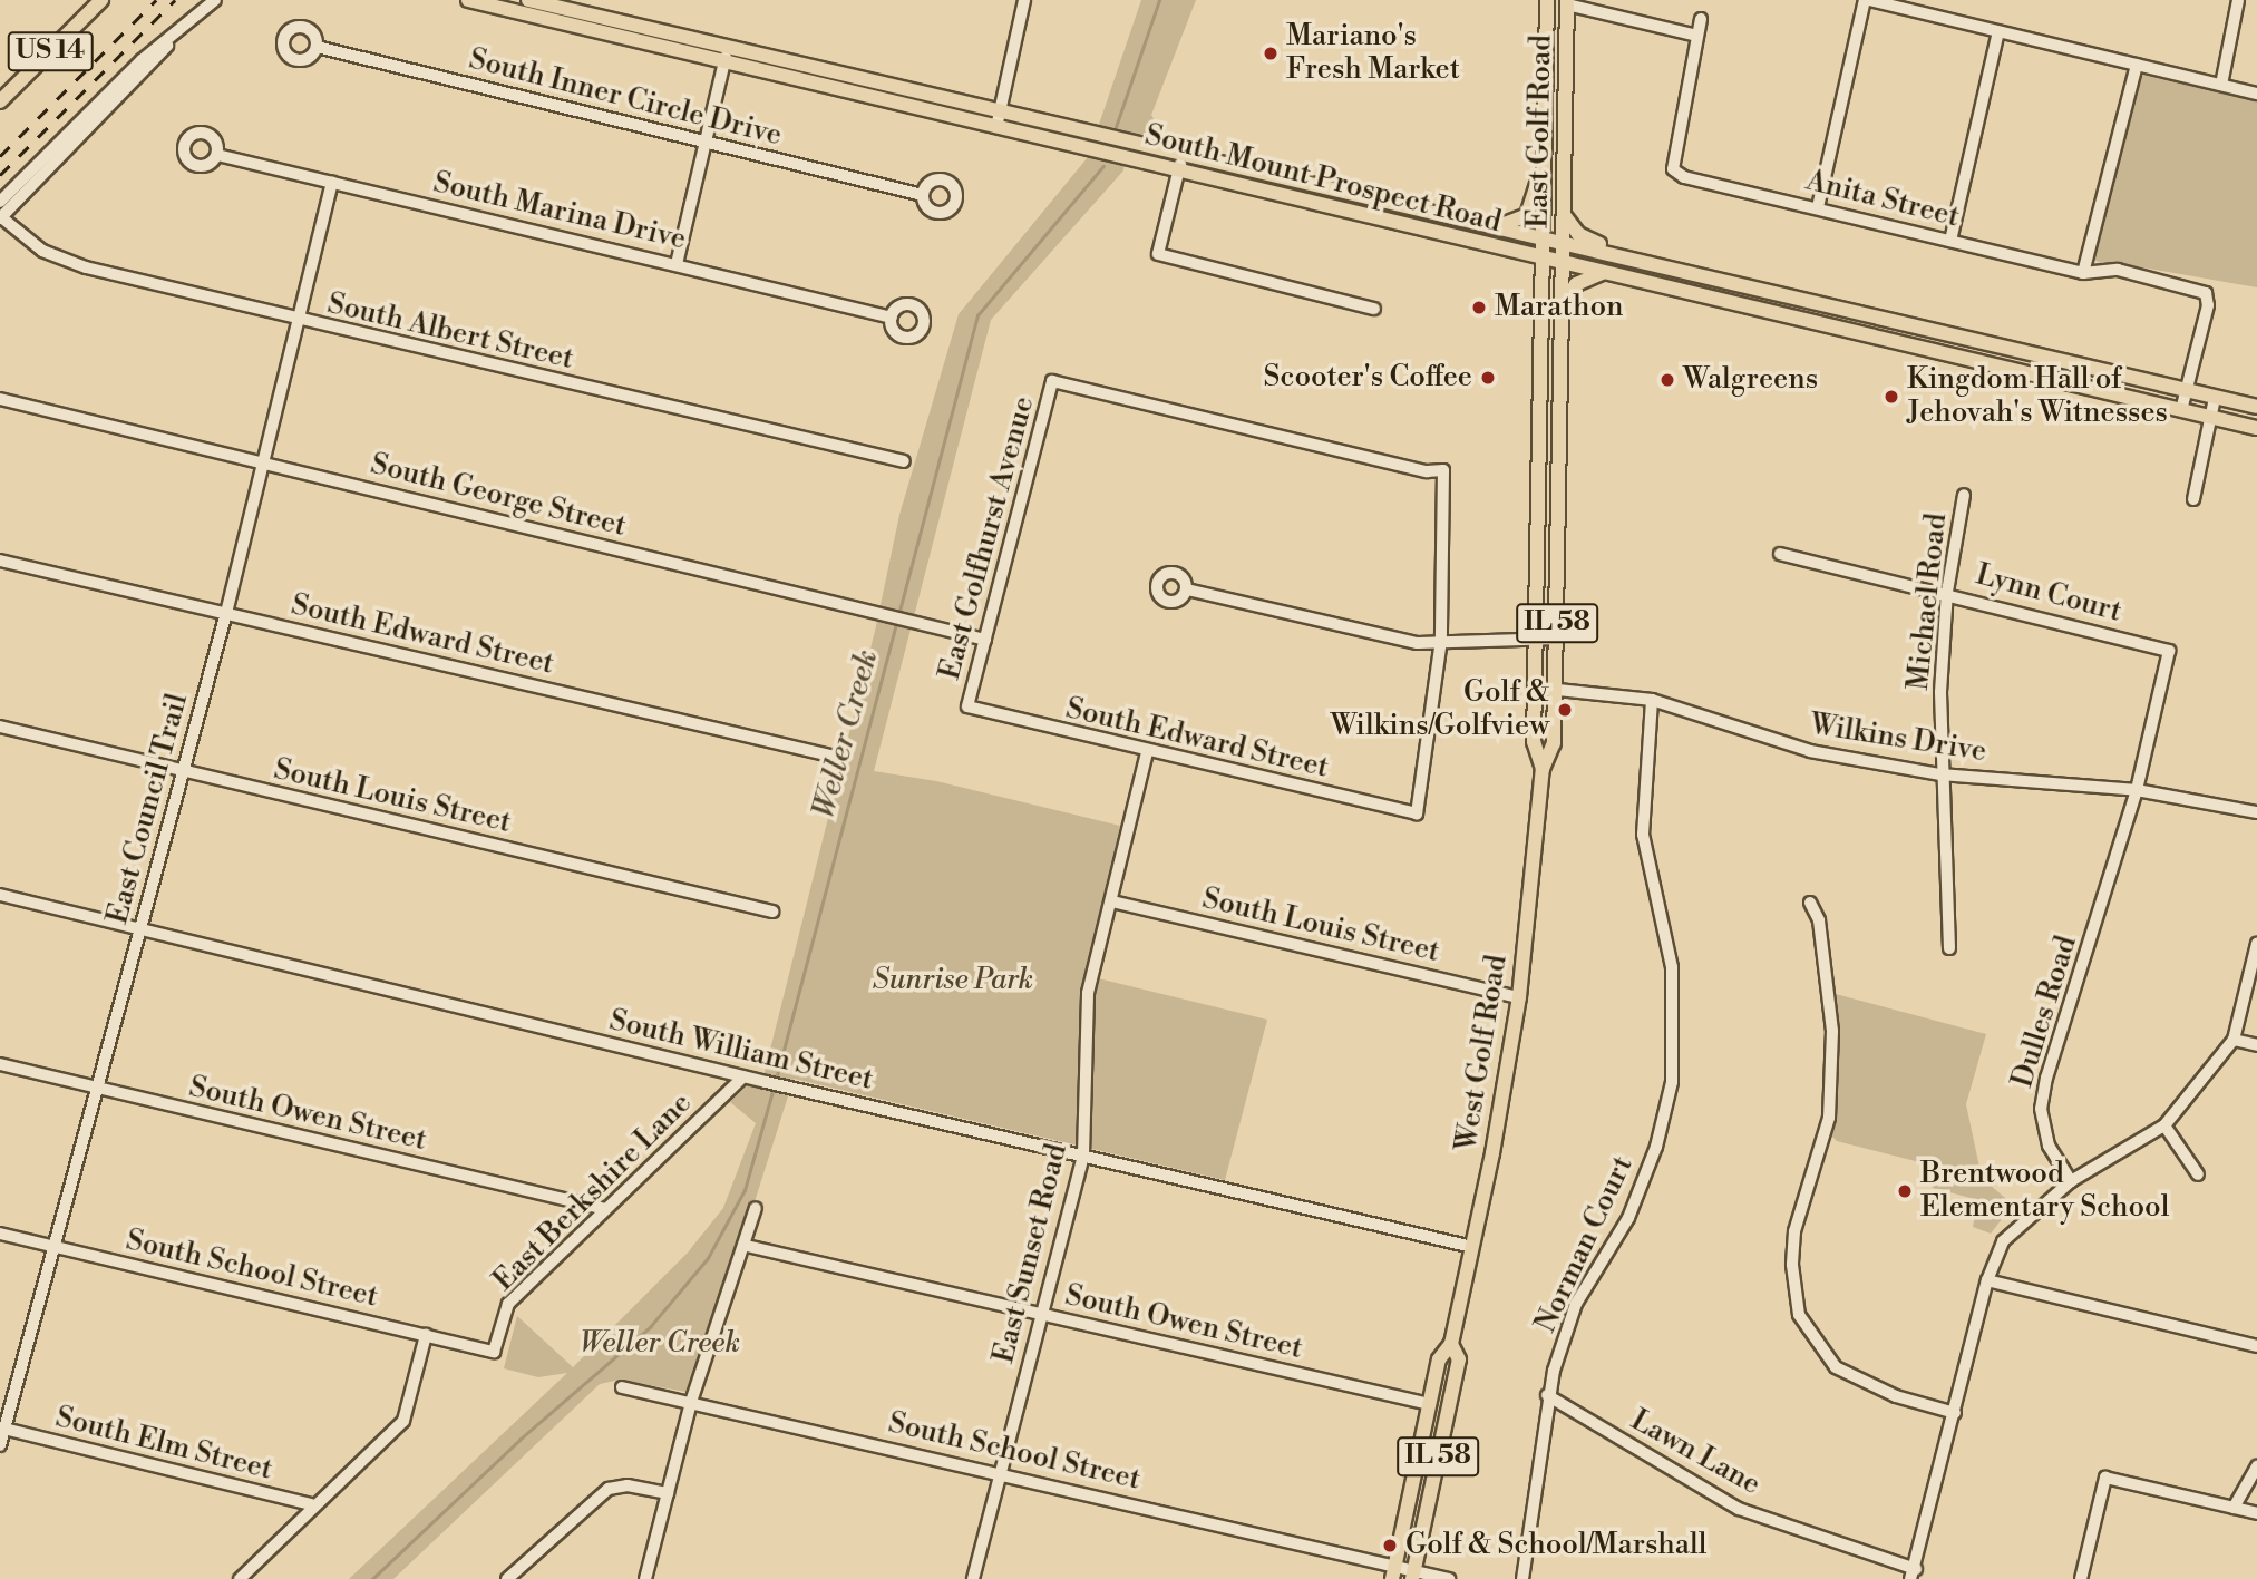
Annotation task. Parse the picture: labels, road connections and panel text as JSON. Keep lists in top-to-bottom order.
{
  "streets": {
    "main road": [
      "US 14",
      "East Golf Road",
      "South Mount Prospect Road",
      "IL 58",
      "West Golf Road"
    ],
    "street": [
      "South Inner Circle Drive",
      "Anita Street",
      "South Marina Drive",
      "South Albert Street",
      "South George Street",
      "East Golfhurst Avenue",
      "Lynn Court",
      "Michael Road",
      "South Edward Street",
      "Wilkins Drive",
      "South Louis Street",
      "East Council Trail",
      "Dulles Road",
      "South William Street",
      "South Owen Street",
      "East Berkshire Lane",
      "Norman Court",
      "East Sunset Road",
      "South School Street",
      "South Elm Street",
      "Lawn Lane"
    ]
  },
  "crossings": [
    ["East Golf Road", "South Mount Prospect Road"],
    ["East Golf Road", "West Golf Road"],
    ["South Mount Prospect Road", "Anita Street"],
    ["South Mount Prospect Road", "West Golf Road"],
    ["South Marina Drive", "East Council Trail"],
    ["South Albert Street", "East Council Trail"],
    ["South George Street", "East Golfhurst Avenue"],
    ["South George Street", "East Council Trail"],
    ["East Golfhurst Avenue", "South Edward Street"],
    ["Lynn Court", "Michael Road"],
    ["Lynn Court", "Dulles Road"],
    ["Michael Road", "Wilkins Drive"],
    ["South Edward Street", "East Council Trail"],
    ["South Edward Street", "East Sunset Road"],
    ["Wilkins Drive", "Dulles Road"],
    ["Wilkins Drive", "West Golf Road"],
    ["Wilkins Drive", "Norman Court"],
    ["South Louis Street", "East Council Trail"],
    ["South Louis Street", "West Golf Road"],
    ["South Louis Street", "East Sunset Road"],
    ["East Council Trail", "South William Street"],
    ["East Council Trail", "South Owen Street"],
    ["East Council Trail", "South School Street"],
    ["East Council Trail", "South Elm Street"],
    ["South William Street", "West Golf Road"],
    ["South William Street", "East Berkshire Lane"],
    ["South William Street", "East Sunset Road"],
    ["West Golf Road", "South Owen Street"],
    ["West Golf Road", "South School Street"],
    ["South Owen Street", "East Berkshire Lane"],
    ["South Owen Street", "East Sunset Road"],
    ["East Berkshire Lane", "South School Street"],
    ["Norman Court", "Lawn Lane"],
    ["East Sunset Road", "South School Street"]
  ],
  "water": ["Weller Creek"],
  "parks": ["Sunrise Park", "Weller Creek"],
  "places": [
    "Mariano's Fresh Market",
    "Marathon",
    "Scooter's Coffee",
    "Walgreens",
    "Kingdom Hall of Jehovah's Witnesses",
    "Golf & Wilkins/Golfview",
    "Brentwood Elementary School",
    "Golf & School/Marshall"
  ]
}
